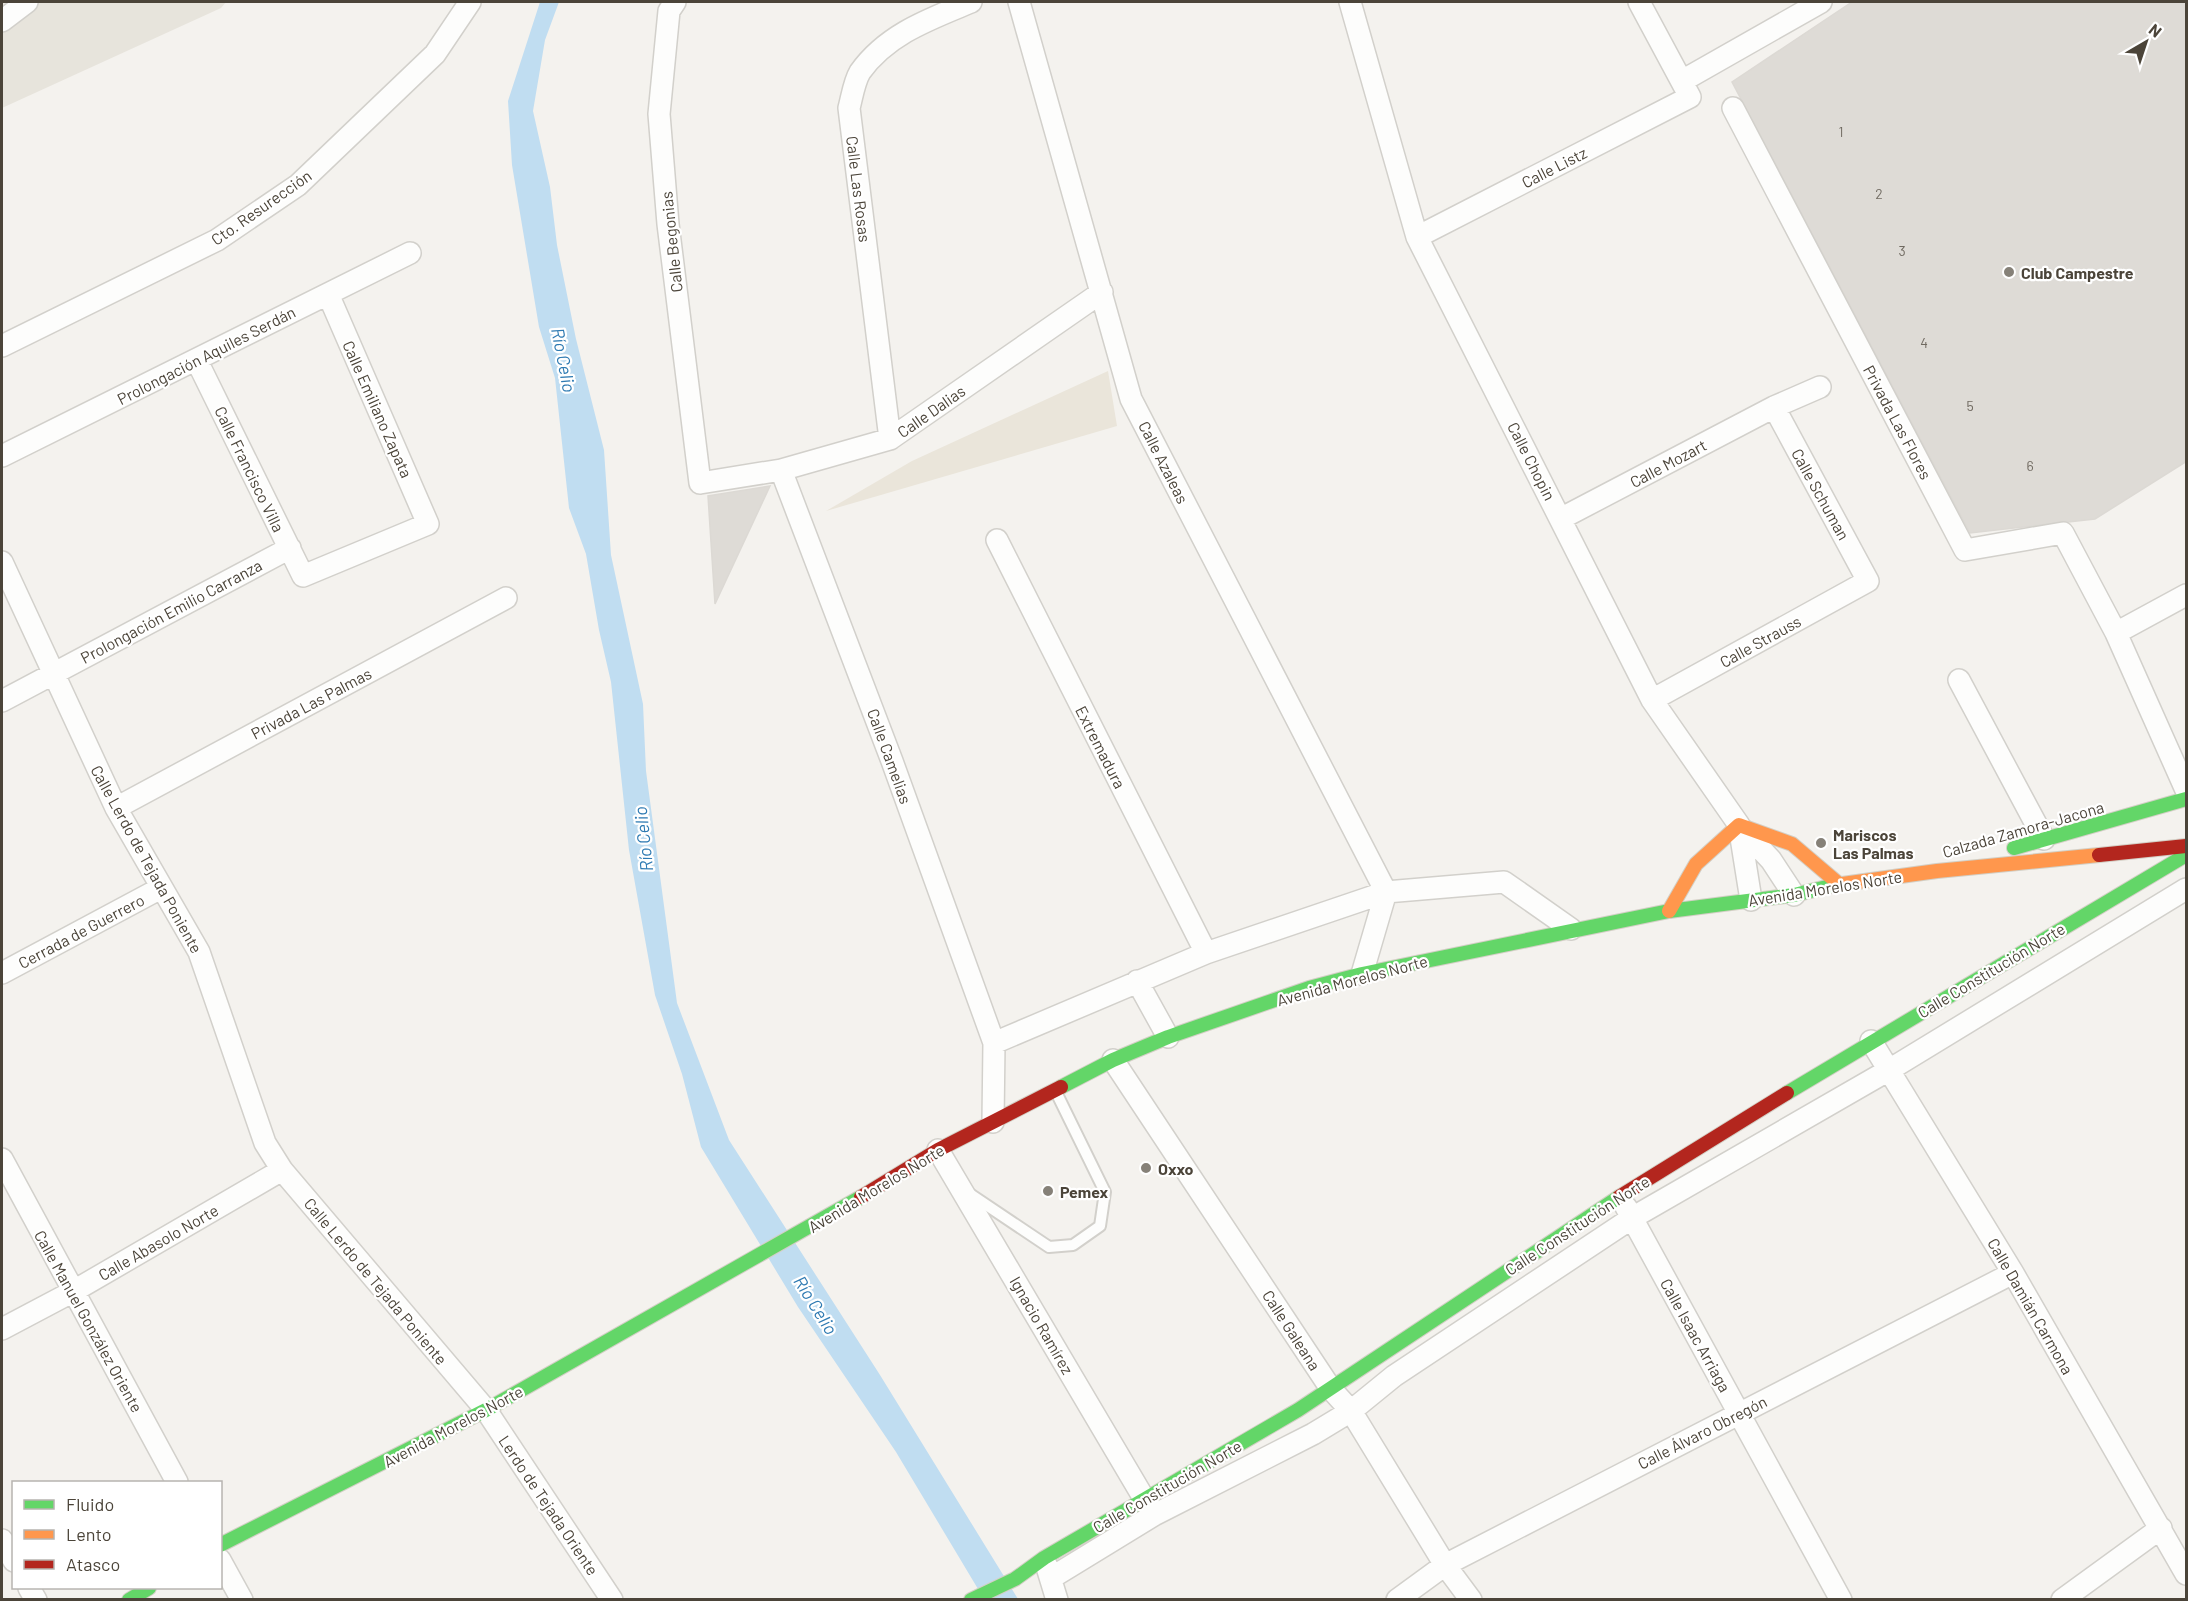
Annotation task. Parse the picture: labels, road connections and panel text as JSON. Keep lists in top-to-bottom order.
{
  "streets": {
    "main road": ["Calzada Zamora-Jacona", "Avenida Morelos Norte", "Calle Constitución Norte"],
    "street": [
      "Calle Listz",
      "Calle Las Rosas",
      "Cto. Resurección",
      "Calle Begonias",
      "Prolongación Aquiles Serdán",
      "Calle Emiliano Zapata",
      "Calle Dalias",
      "Privada Las Flores",
      "Calle Chopin",
      "Calle Azaleas",
      "Calle Mozart",
      "Calle Francisco Villa",
      "Calle Schuman",
      "Prolongación Emilio Carranza",
      "Calle Strauss",
      "Privada Las Palmas",
      "Extremadura",
      "Calle Camelias",
      "Calle Lerdo de Tejada Poniente",
      "Cerrada de Guerrero",
      "Calle Abasolo Norte",
      "Calle Damián Carmona",
      "Calle Manuel González Oriente",
      "Ignacio Ramírez",
      "Calle Galeana",
      "Calle Isaac Arriaga",
      "Calle Álvaro Obregón",
      "Lerdo de Tejada Oriente"
    ]
  },
  "crossings": [
    ["Calle Listz", "Calle Chopin"],
    ["Calle Las Rosas", "Calle Dalias"],
    ["Calle Begonias", "Calle Dalias"],
    ["Prolongación Aquiles Serdán", "Calle Emiliano Zapata"],
    ["Prolongación Aquiles Serdán", "Calle Francisco Villa"],
    ["Calle Emiliano Zapata", "Calle Francisco Villa"],
    ["Calle Dalias", "Calle Azaleas"],
    ["Calle Dalias", "Calle Camelias"],
    ["Calle Chopin", "Calle Mozart"],
    ["Calle Chopin", "Calle Strauss"],
    ["Calle Chopin", "Avenida Morelos Norte"],
    ["Calle Mozart", "Calle Schuman"],
    ["Calle Francisco Villa", "Prolongación Emilio Carranza"],
    ["Calle Schuman", "Calle Strauss"],
    ["Prolongación Emilio Carranza", "Calle Lerdo de Tejada Poniente"],
    ["Privada Las Palmas", "Calle Lerdo de Tejada Poniente"],
    ["Calzada Zamora-Jacona", "Avenida Morelos Norte"],
    ["Calle Lerdo de Tejada Poniente", "Avenida Morelos Norte"],
    ["Calle Lerdo de Tejada Poniente", "Cerrada de Guerrero"],
    ["Calle Lerdo de Tejada Poniente", "Calle Abasolo Norte"],
    ["Calle Lerdo de Tejada Poniente", "Lerdo de Tejada Oriente"],
    ["Avenida Morelos Norte", "Ignacio Ramírez"],
    ["Avenida Morelos Norte", "Calle Galeana"],
    ["Avenida Morelos Norte", "Lerdo de Tejada Oriente"],
    ["Calle Constitución Norte", "Calle Damián Carmona"],
    ["Calle Constitución Norte", "Ignacio Ramírez"],
    ["Calle Constitución Norte", "Calle Galeana"],
    ["Calle Constitución Norte", "Calle Isaac Arriaga"],
    ["Calle Abasolo Norte", "Calle Manuel González Oriente"],
    ["Calle Damián Carmona", "Calle Álvaro Obregón"],
    ["Calle Galeana", "Calle Álvaro Obregón"],
    ["Calle Isaac Arriaga", "Calle Álvaro Obregón"]
  ],
  "water": ["Río Celio"],
  "places": [
    "Club Campestre",
    "Mariscos Las Palmas",
    "Oxxo",
    "Pemex"
  ],
  "house_numbers": [
    "1",
    "2",
    "3",
    "4",
    "5",
    "6"
  ],
  "legend": ["Fluido", "Lento", "Atasco"],
  "north": "top right"
}
